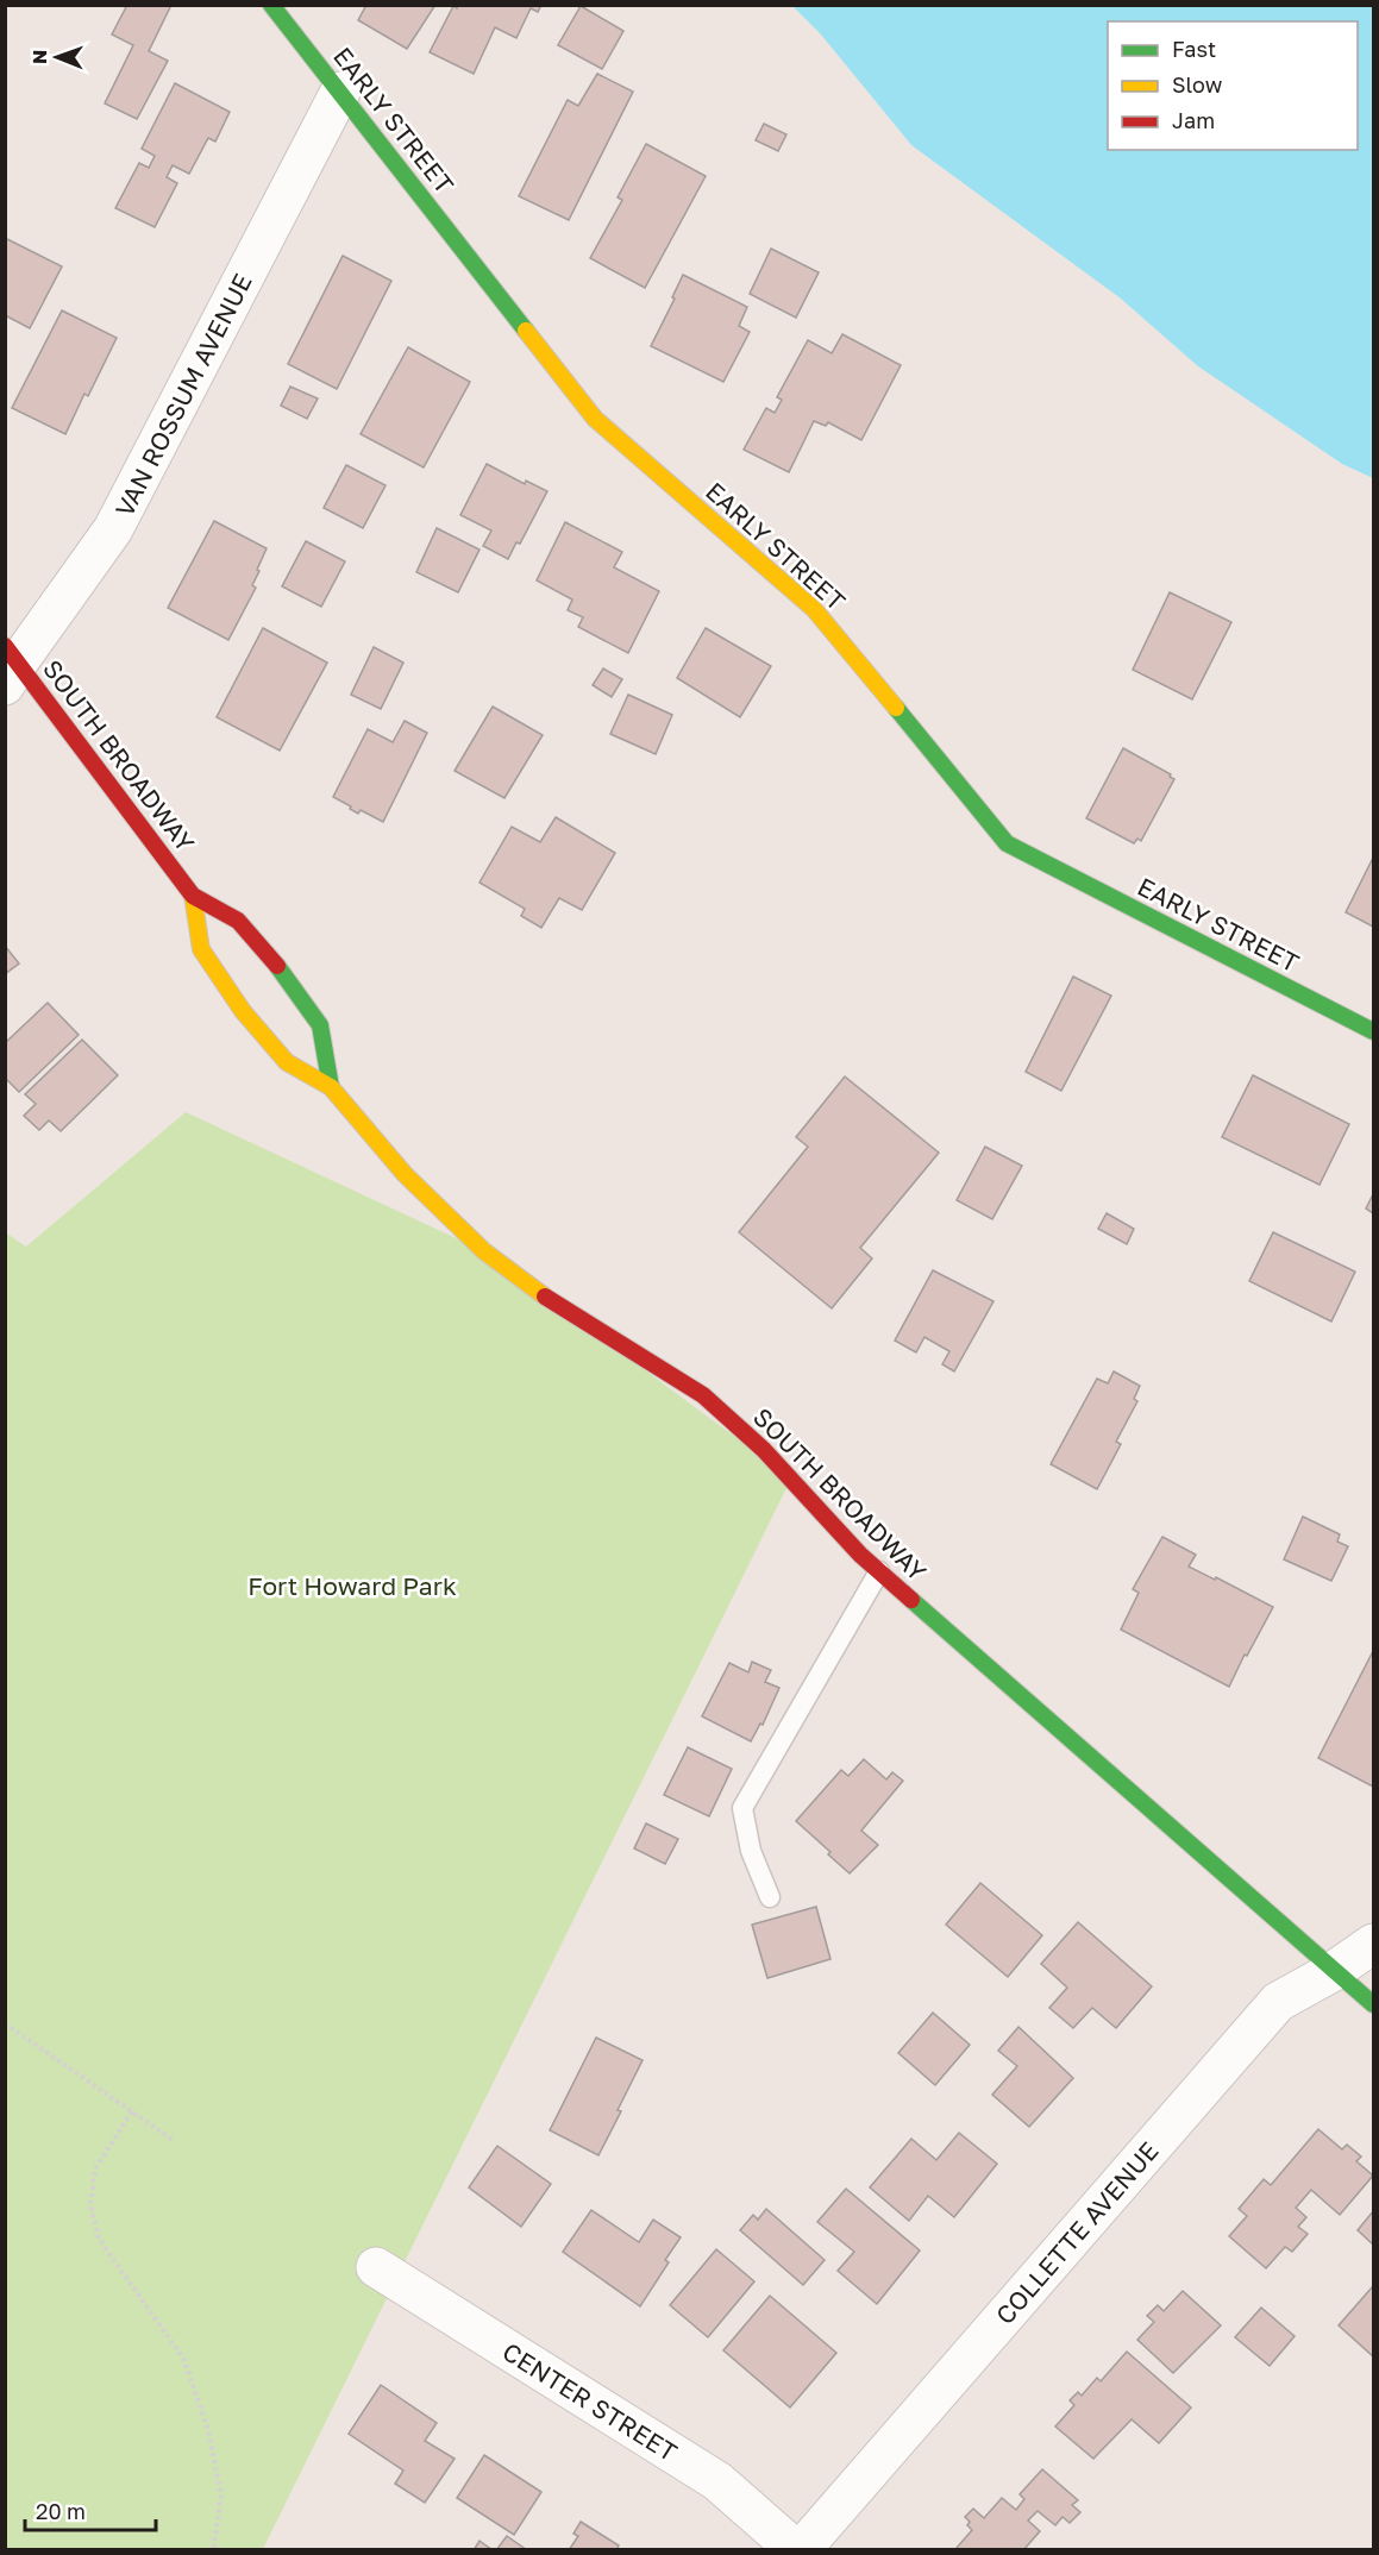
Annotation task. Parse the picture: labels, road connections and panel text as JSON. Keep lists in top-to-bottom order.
{
  "streets": {
    "street": [
      "EARLY STREET",
      "VAN ROSSUM AVENUE",
      "SOUTH BROADWAY",
      "COLLETTE AVENUE",
      "CENTER STREET"
    ]
  },
  "crossings": [
    ["EARLY STREET", "VAN ROSSUM AVENUE"],
    ["VAN ROSSUM AVENUE", "SOUTH BROADWAY"],
    ["SOUTH BROADWAY", "COLLETTE AVENUE"],
    ["COLLETTE AVENUE", "CENTER STREET"]
  ],
  "parks": ["Fort Howard Park"],
  "legend": ["Fast", "Slow", "Jam"],
  "scale_bar": "20 m",
  "north": "left"
}
